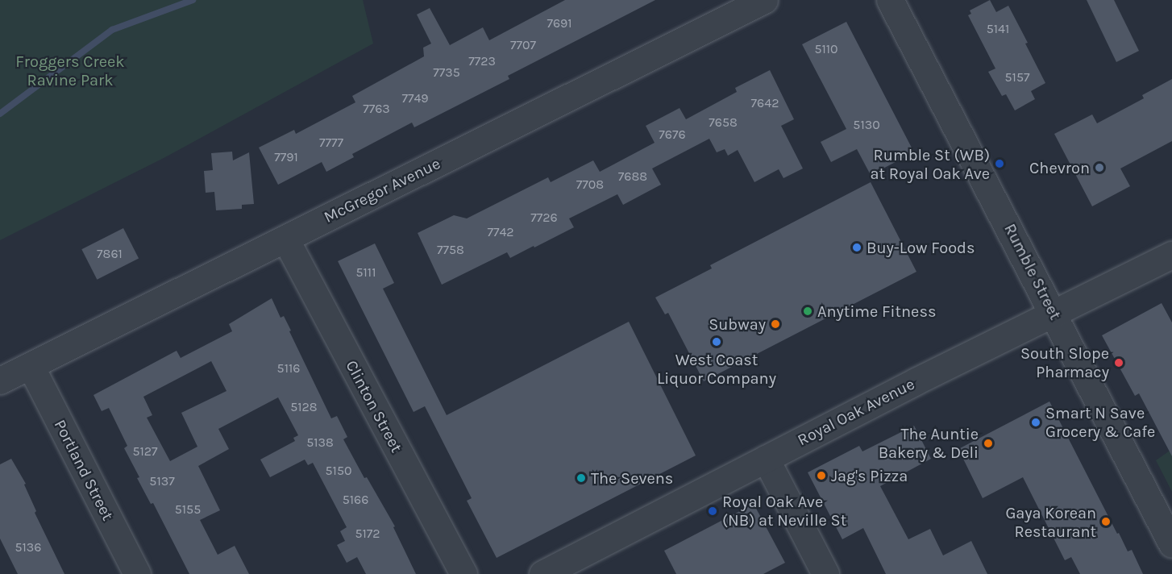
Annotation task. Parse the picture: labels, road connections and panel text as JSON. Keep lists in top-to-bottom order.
{
  "streets": {
    "street": [
      "McGregor Avenue",
      "Rumble Street",
      "Clinton Street",
      "Royal Oak Avenue",
      "Portland Street"
    ]
  },
  "crossings": [
    ["McGregor Avenue", "Clinton Street"],
    ["McGregor Avenue", "Portland Street"],
    ["Rumble Street", "Royal Oak Avenue"]
  ],
  "parks": ["Froggers Creek Ravine Park"],
  "places": [
    "Rumble St (WB) at Royal Oak Ave",
    "Chevron",
    "Buy-Low Foods",
    "Anytime Fitness",
    "Subway",
    "West Coast Liquor Company",
    "South Slope Pharmacy",
    "Smart N Save Grocery & Cafe",
    "The Auntie Bakery & Deli",
    "Jag's Pizza",
    "The Sevens",
    "Royal Oak Ave (NB) at Neville St",
    "Gaya Korean Restaurant"
  ],
  "house_numbers": [
    "7691",
    "5141",
    "7707",
    "5110",
    "7723",
    "7735",
    "5157",
    "7749",
    "7642",
    "7763",
    "7658",
    "5130",
    "7676",
    "7777",
    "7791",
    "7688",
    "7708",
    "7726",
    "7742",
    "7758",
    "7861",
    "5111",
    "5116",
    "5128",
    "5138",
    "5127",
    "5150",
    "5137",
    "5166",
    "5155",
    "5172",
    "5136"
  ]
}
